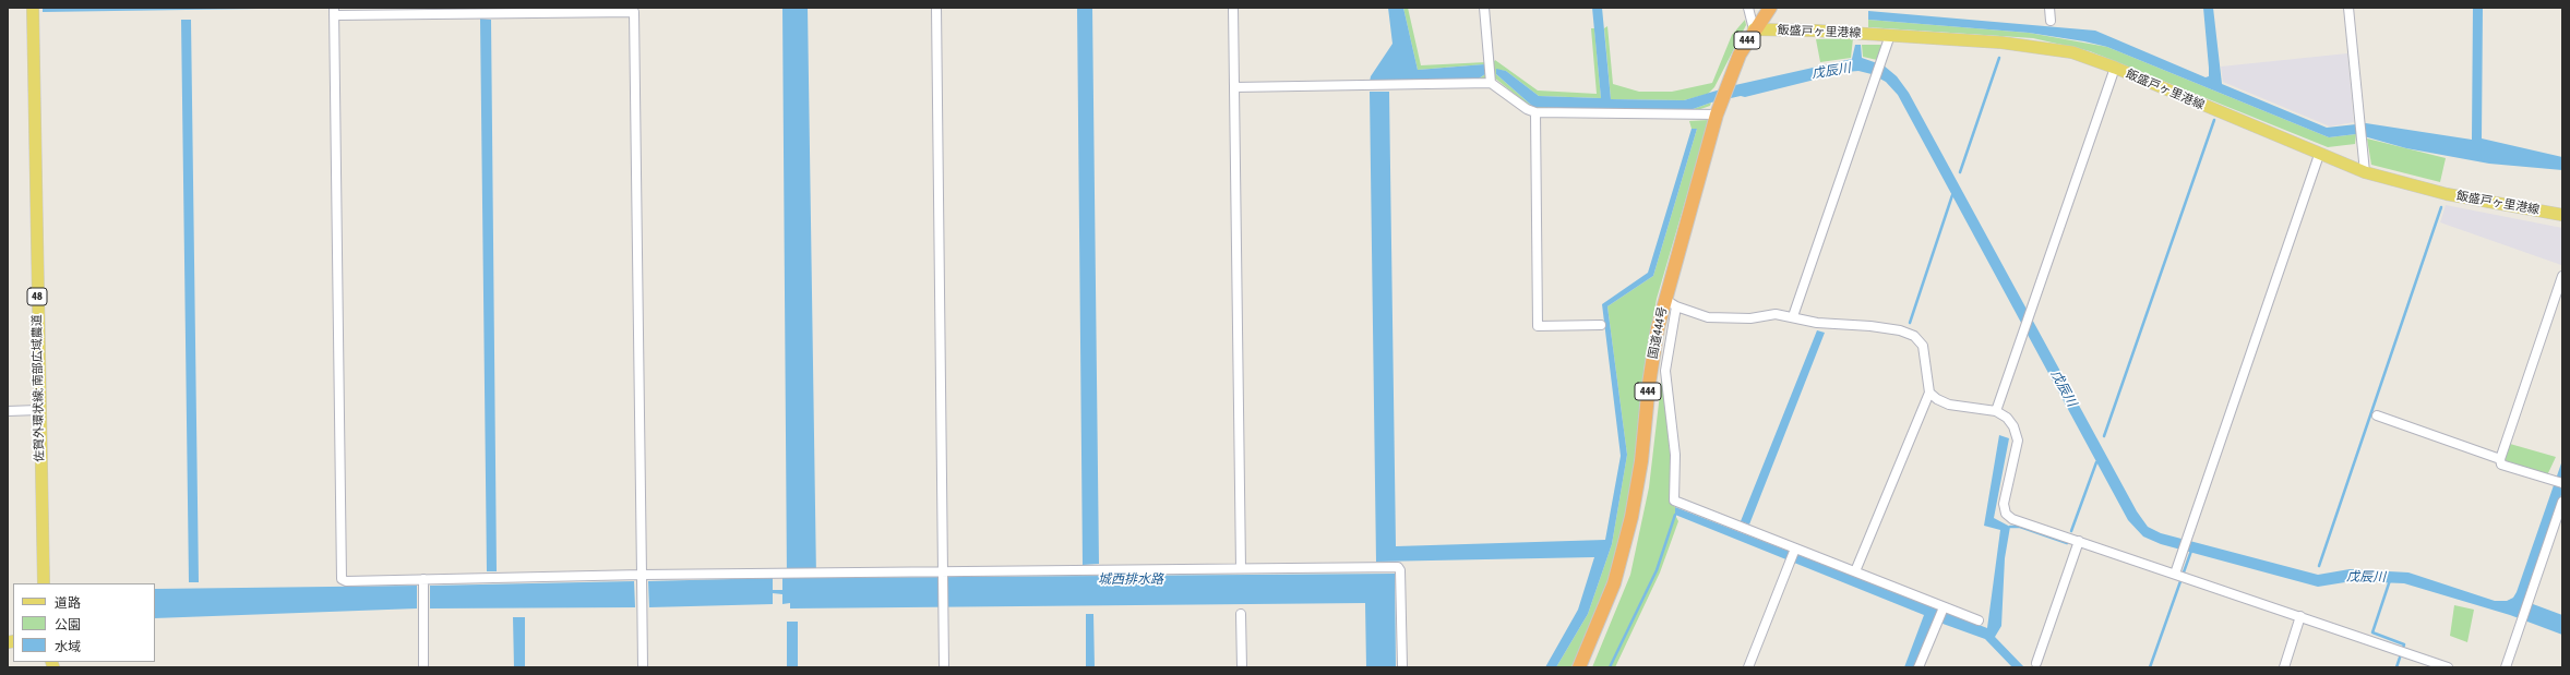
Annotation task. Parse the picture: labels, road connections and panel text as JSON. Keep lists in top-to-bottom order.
{
  "streets": {
    "highway": ["444", "国道444号"],
    "main road": ["飯盛戸ヶ里港線", "48", "佐賀外環状線; 南部広域農道"]
  },
  "crossings": [
    ["飯盛戸ヶ里港線", "国道444号"]
  ],
  "water": ["戊辰川", "城西排水路"],
  "legend": ["道路", "公園", "水域"]
}
